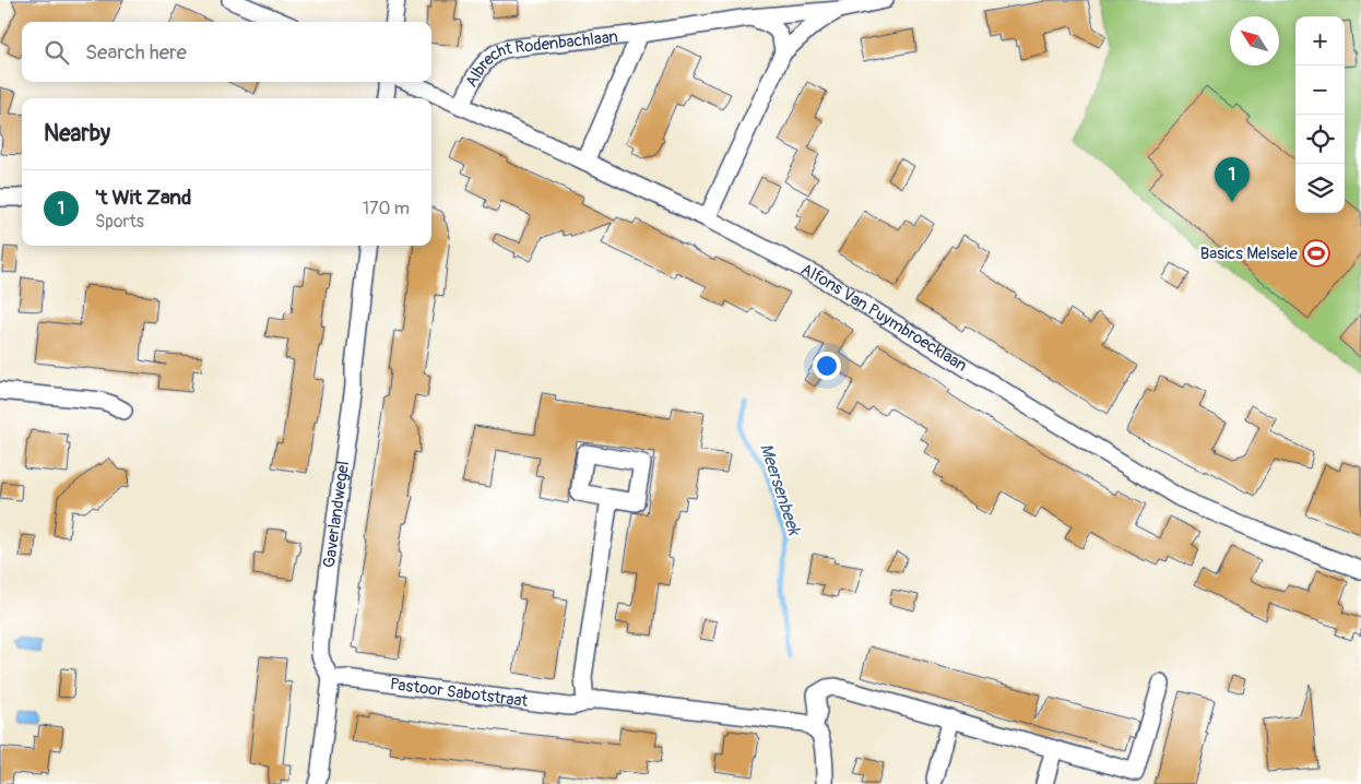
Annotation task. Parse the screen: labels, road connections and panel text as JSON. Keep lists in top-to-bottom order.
{
  "streets": {
    "street": [
      "Albrecht Rodenbachlaan",
      "Alfons Van Puymbroecklaan",
      "Gaverlandwegel",
      "Pastoor Sabotstraat"
    ]
  },
  "crossings": [
    ["Albrecht Rodenbachlaan", "Alfons Van Puymbroecklaan"],
    ["Gaverlandwegel", "Pastoor Sabotstraat"]
  ],
  "water": ["Meersenbeek"],
  "places": {
    "sports": ["Basics Melsele"]
  },
  "north": "top left",
  "page": {
    "map_buttons": ["+", "−"],
    "search": "Search here",
    "heading": "Nearby",
    "pins": "1",
    "list": [
      {
        "mark": "1",
        "name": "'t Wit Zand",
        "note": "Sports",
        "value": "170 m"
      }
    ]
  }
}
